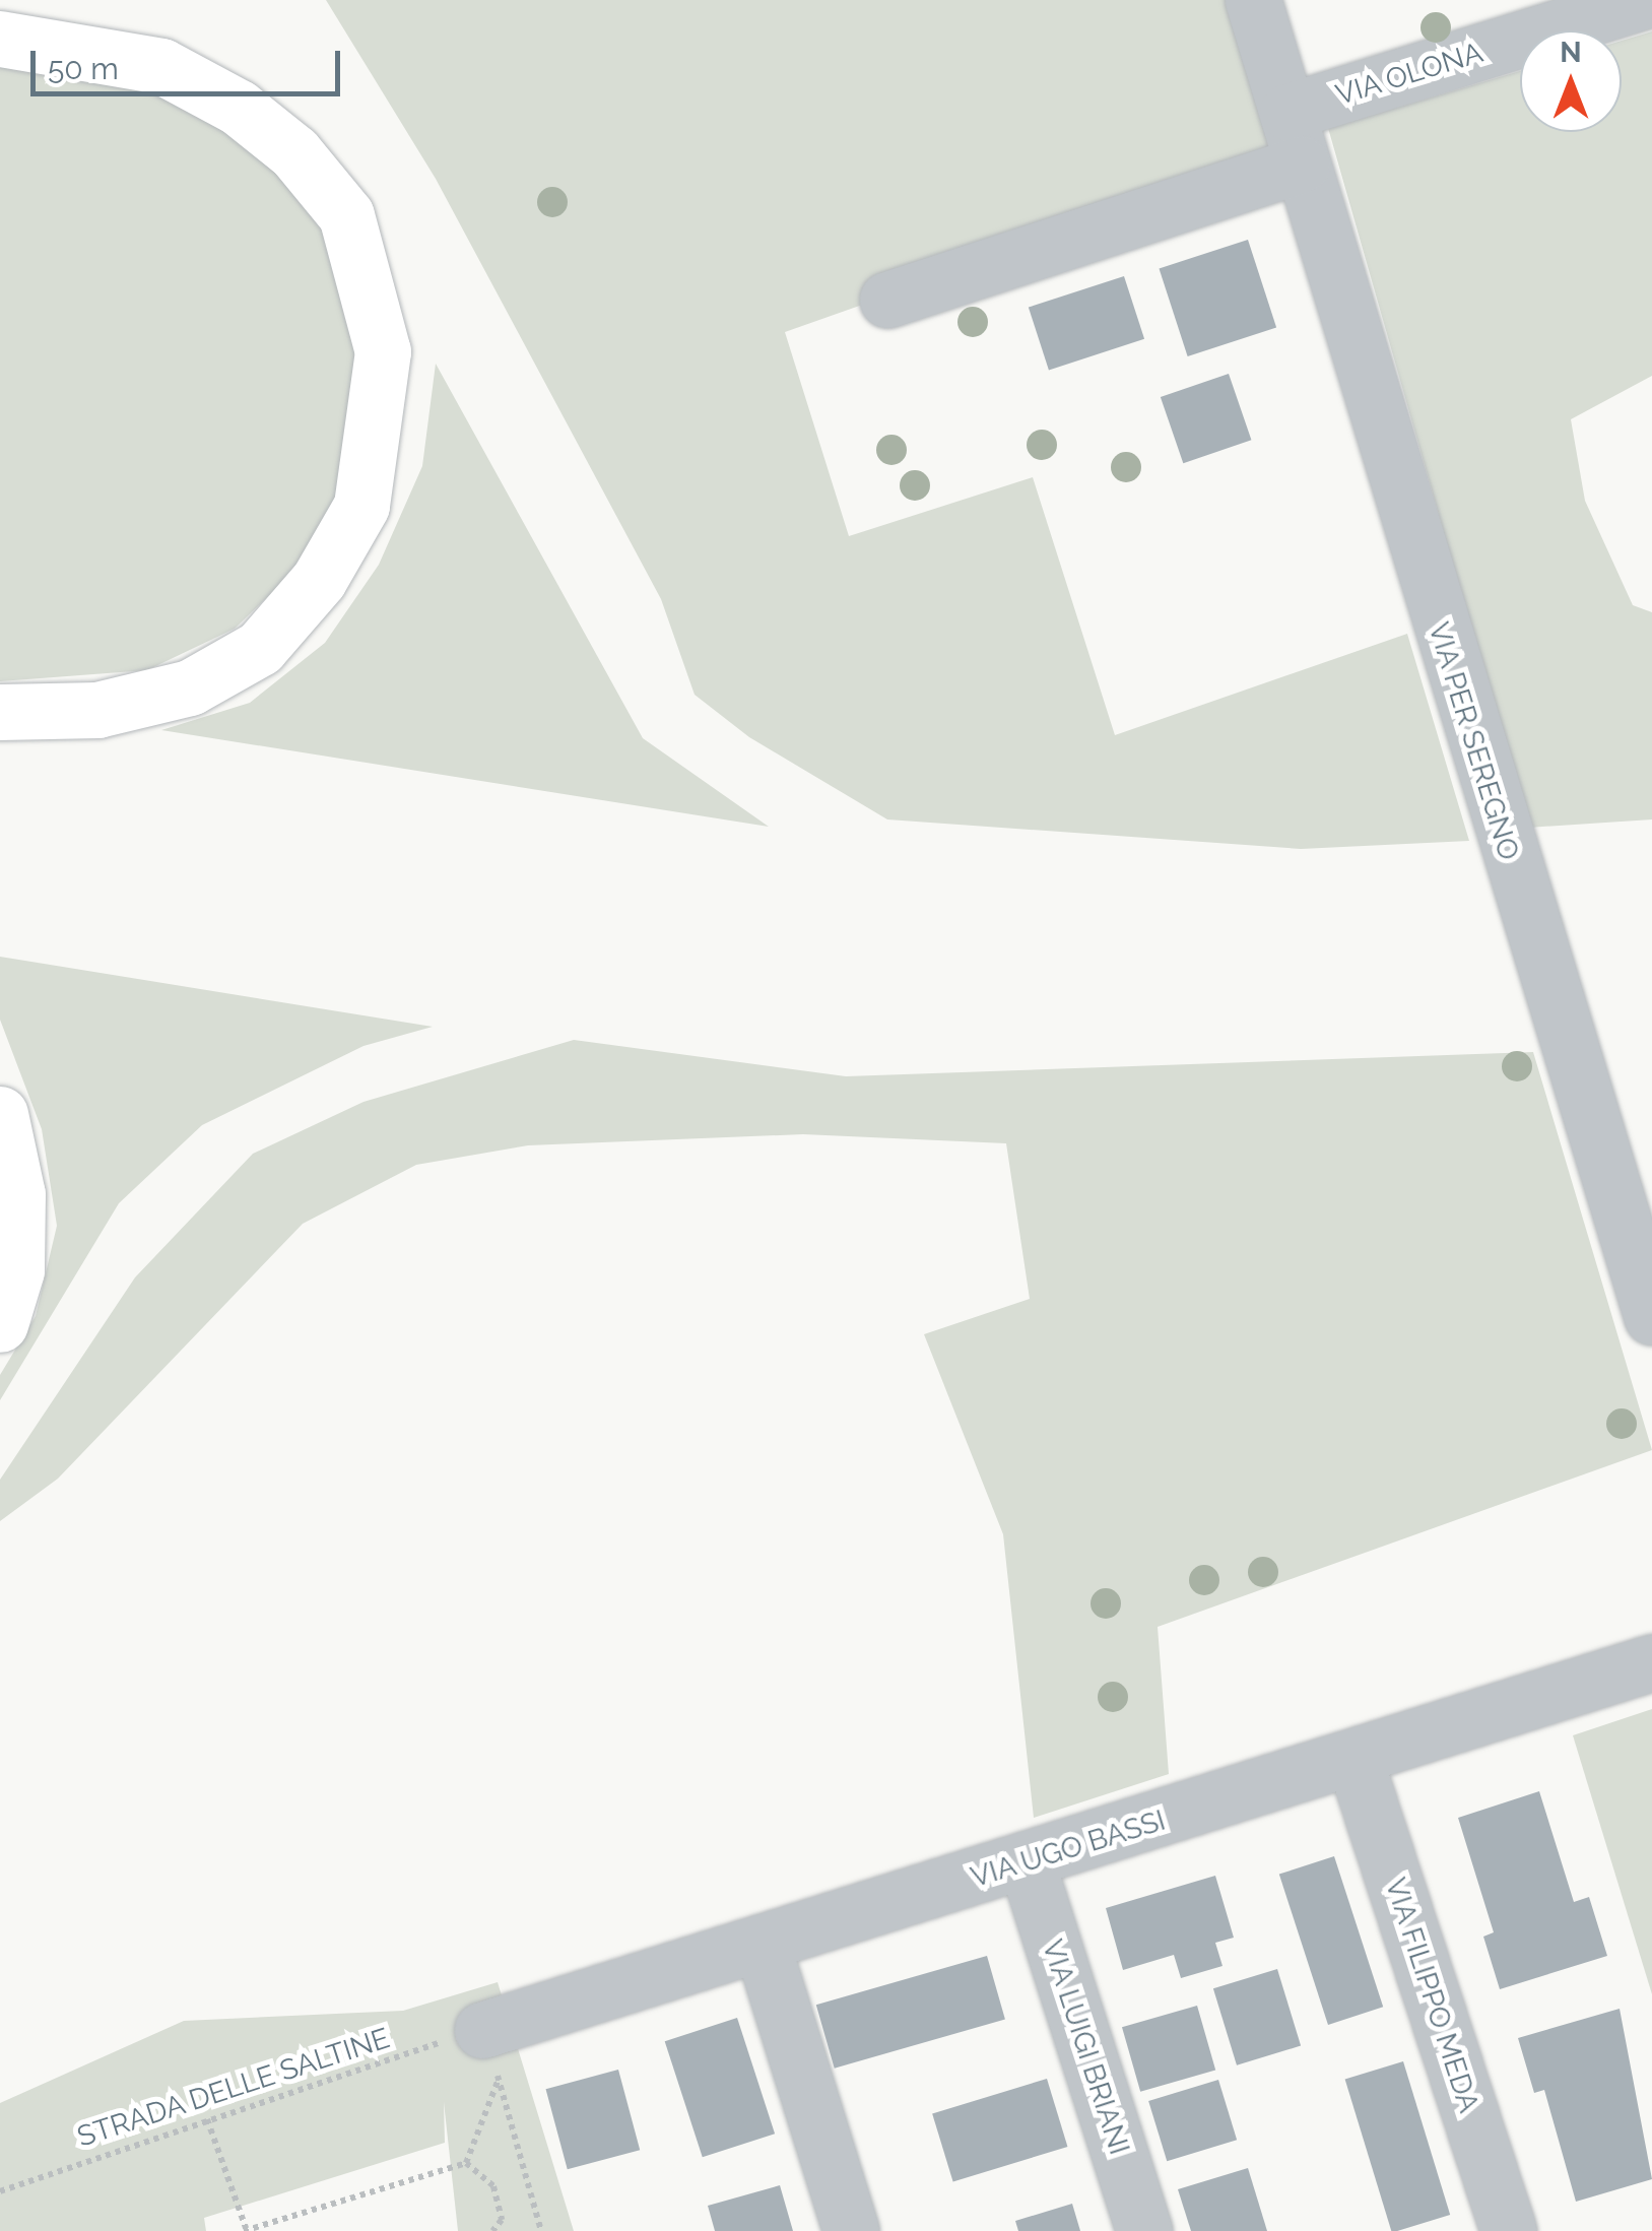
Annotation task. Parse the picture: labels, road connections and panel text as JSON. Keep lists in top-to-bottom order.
{
  "streets": {
    "street": [
      "VIA OLONA",
      "VIA PER SEREGNO",
      "VIA UGO BASSI",
      "VIA FILIPPO MEDA",
      "VIA LUIGI BRIANI"
    ],
    "path": ["STRADA DELLE SALTINE"]
  },
  "crossings": [
    ["VIA OLONA", "VIA PER SEREGNO"],
    ["VIA UGO BASSI", "VIA FILIPPO MEDA"],
    ["VIA UGO BASSI", "VIA LUIGI BRIANI"],
    ["VIA UGO BASSI", "STRADA DELLE SALTINE"]
  ],
  "scale_bar": "50 m",
  "north": "top"
}
